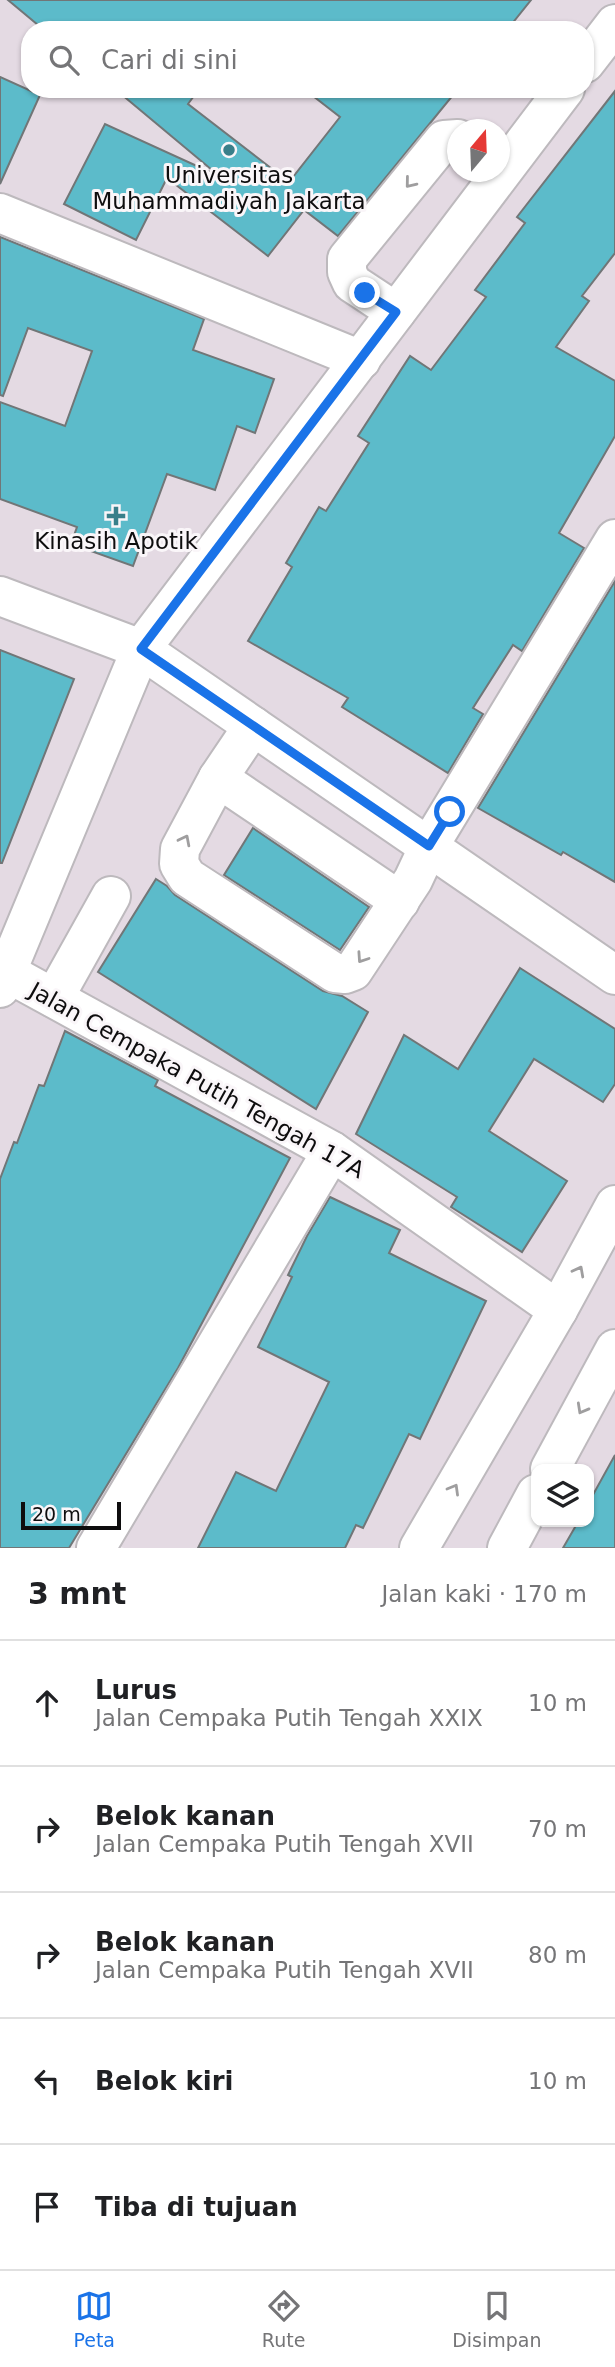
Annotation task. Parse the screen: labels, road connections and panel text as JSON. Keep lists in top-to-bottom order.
{
  "streets": {
    "street": ["Jalan Cempaka Putih Tengah 17A"]
  },
  "places": {
    "other": ["Universitas Muhammadiyah Jakarta"],
    "health": ["Kinasih Apotik"]
  },
  "scale_bar": "20 m",
  "north": "top",
  "page": {
    "search": "Cari di sini",
    "scale": "20 m",
    "heading": ["3 mnt", "Jalan kaki · 170 m"],
    "list": [
      ["Lurus", "Jalan Cempaka Putih Tengah XXIX", "10 m"],
      ["Belok kanan", "Jalan Cempaka Putih Tengah XVII", "70 m"],
      ["Belok kanan", "Jalan Cempaka Putih Tengah XVII", "80 m"],
      ["Belok kiri", "10 m"],
      "Tiba di tujuan"
    ],
    "nav": ["Peta", "Rute", "Disimpan"]
  }
}
